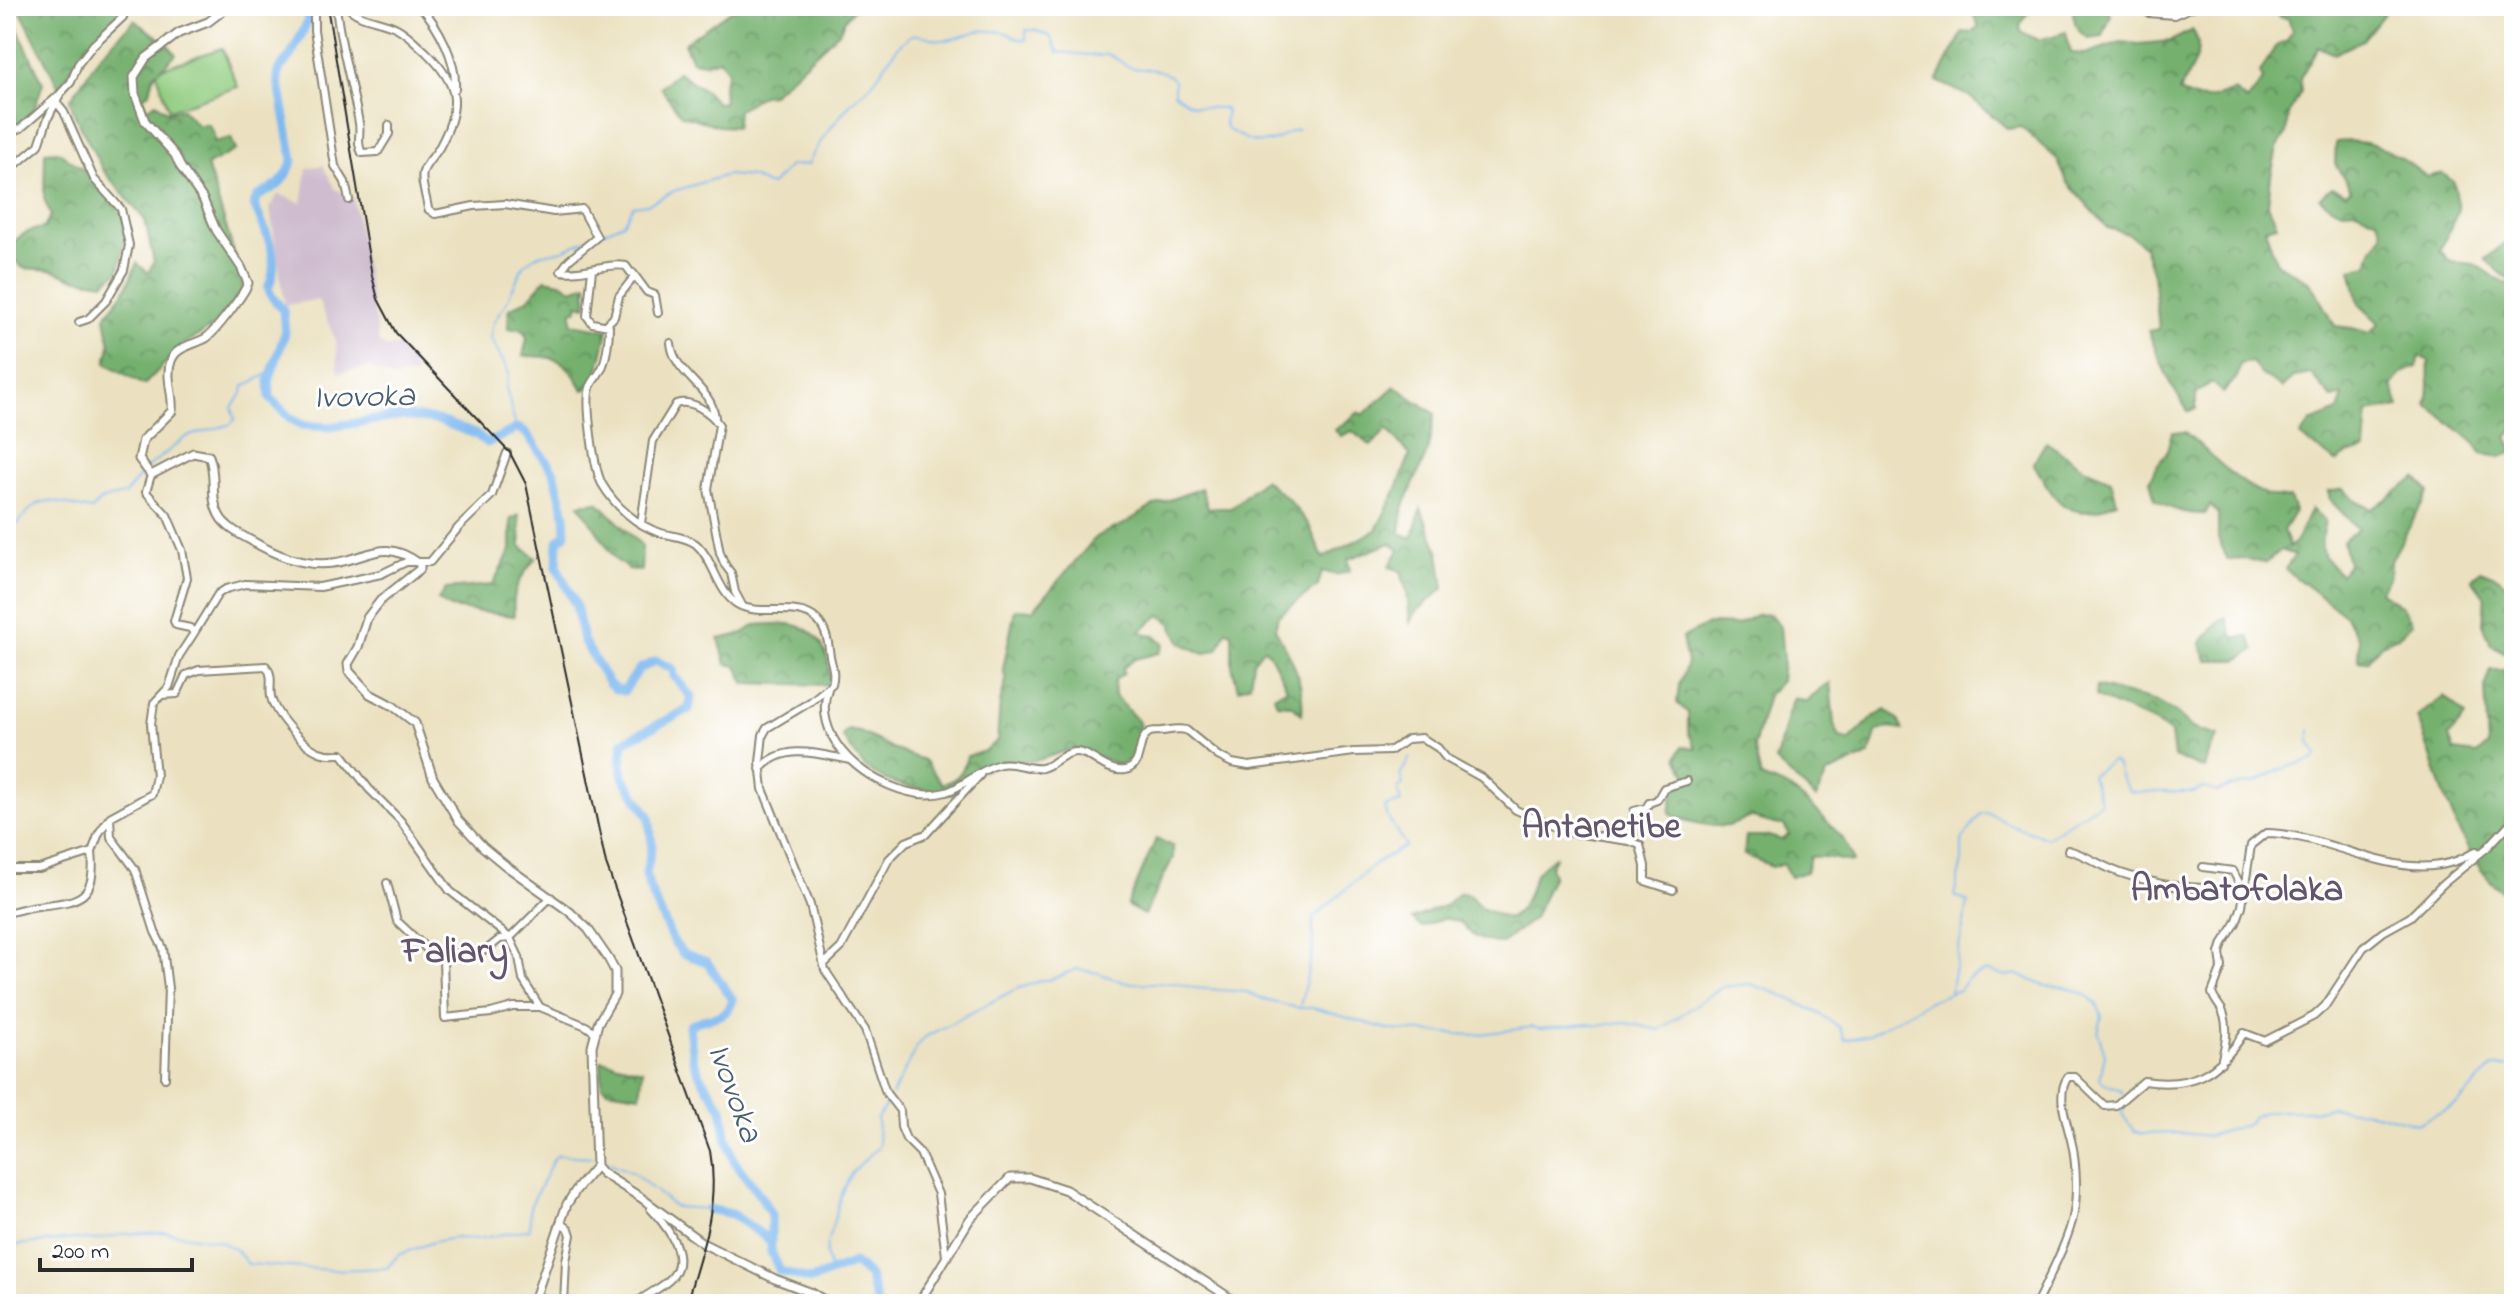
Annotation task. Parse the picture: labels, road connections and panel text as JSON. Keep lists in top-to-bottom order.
{
  "districts": ["Antanetibe", "Ambatofolaka", "Faliary"],
  "water": ["Ivovoka"],
  "scale_bar": "200 m"
}
